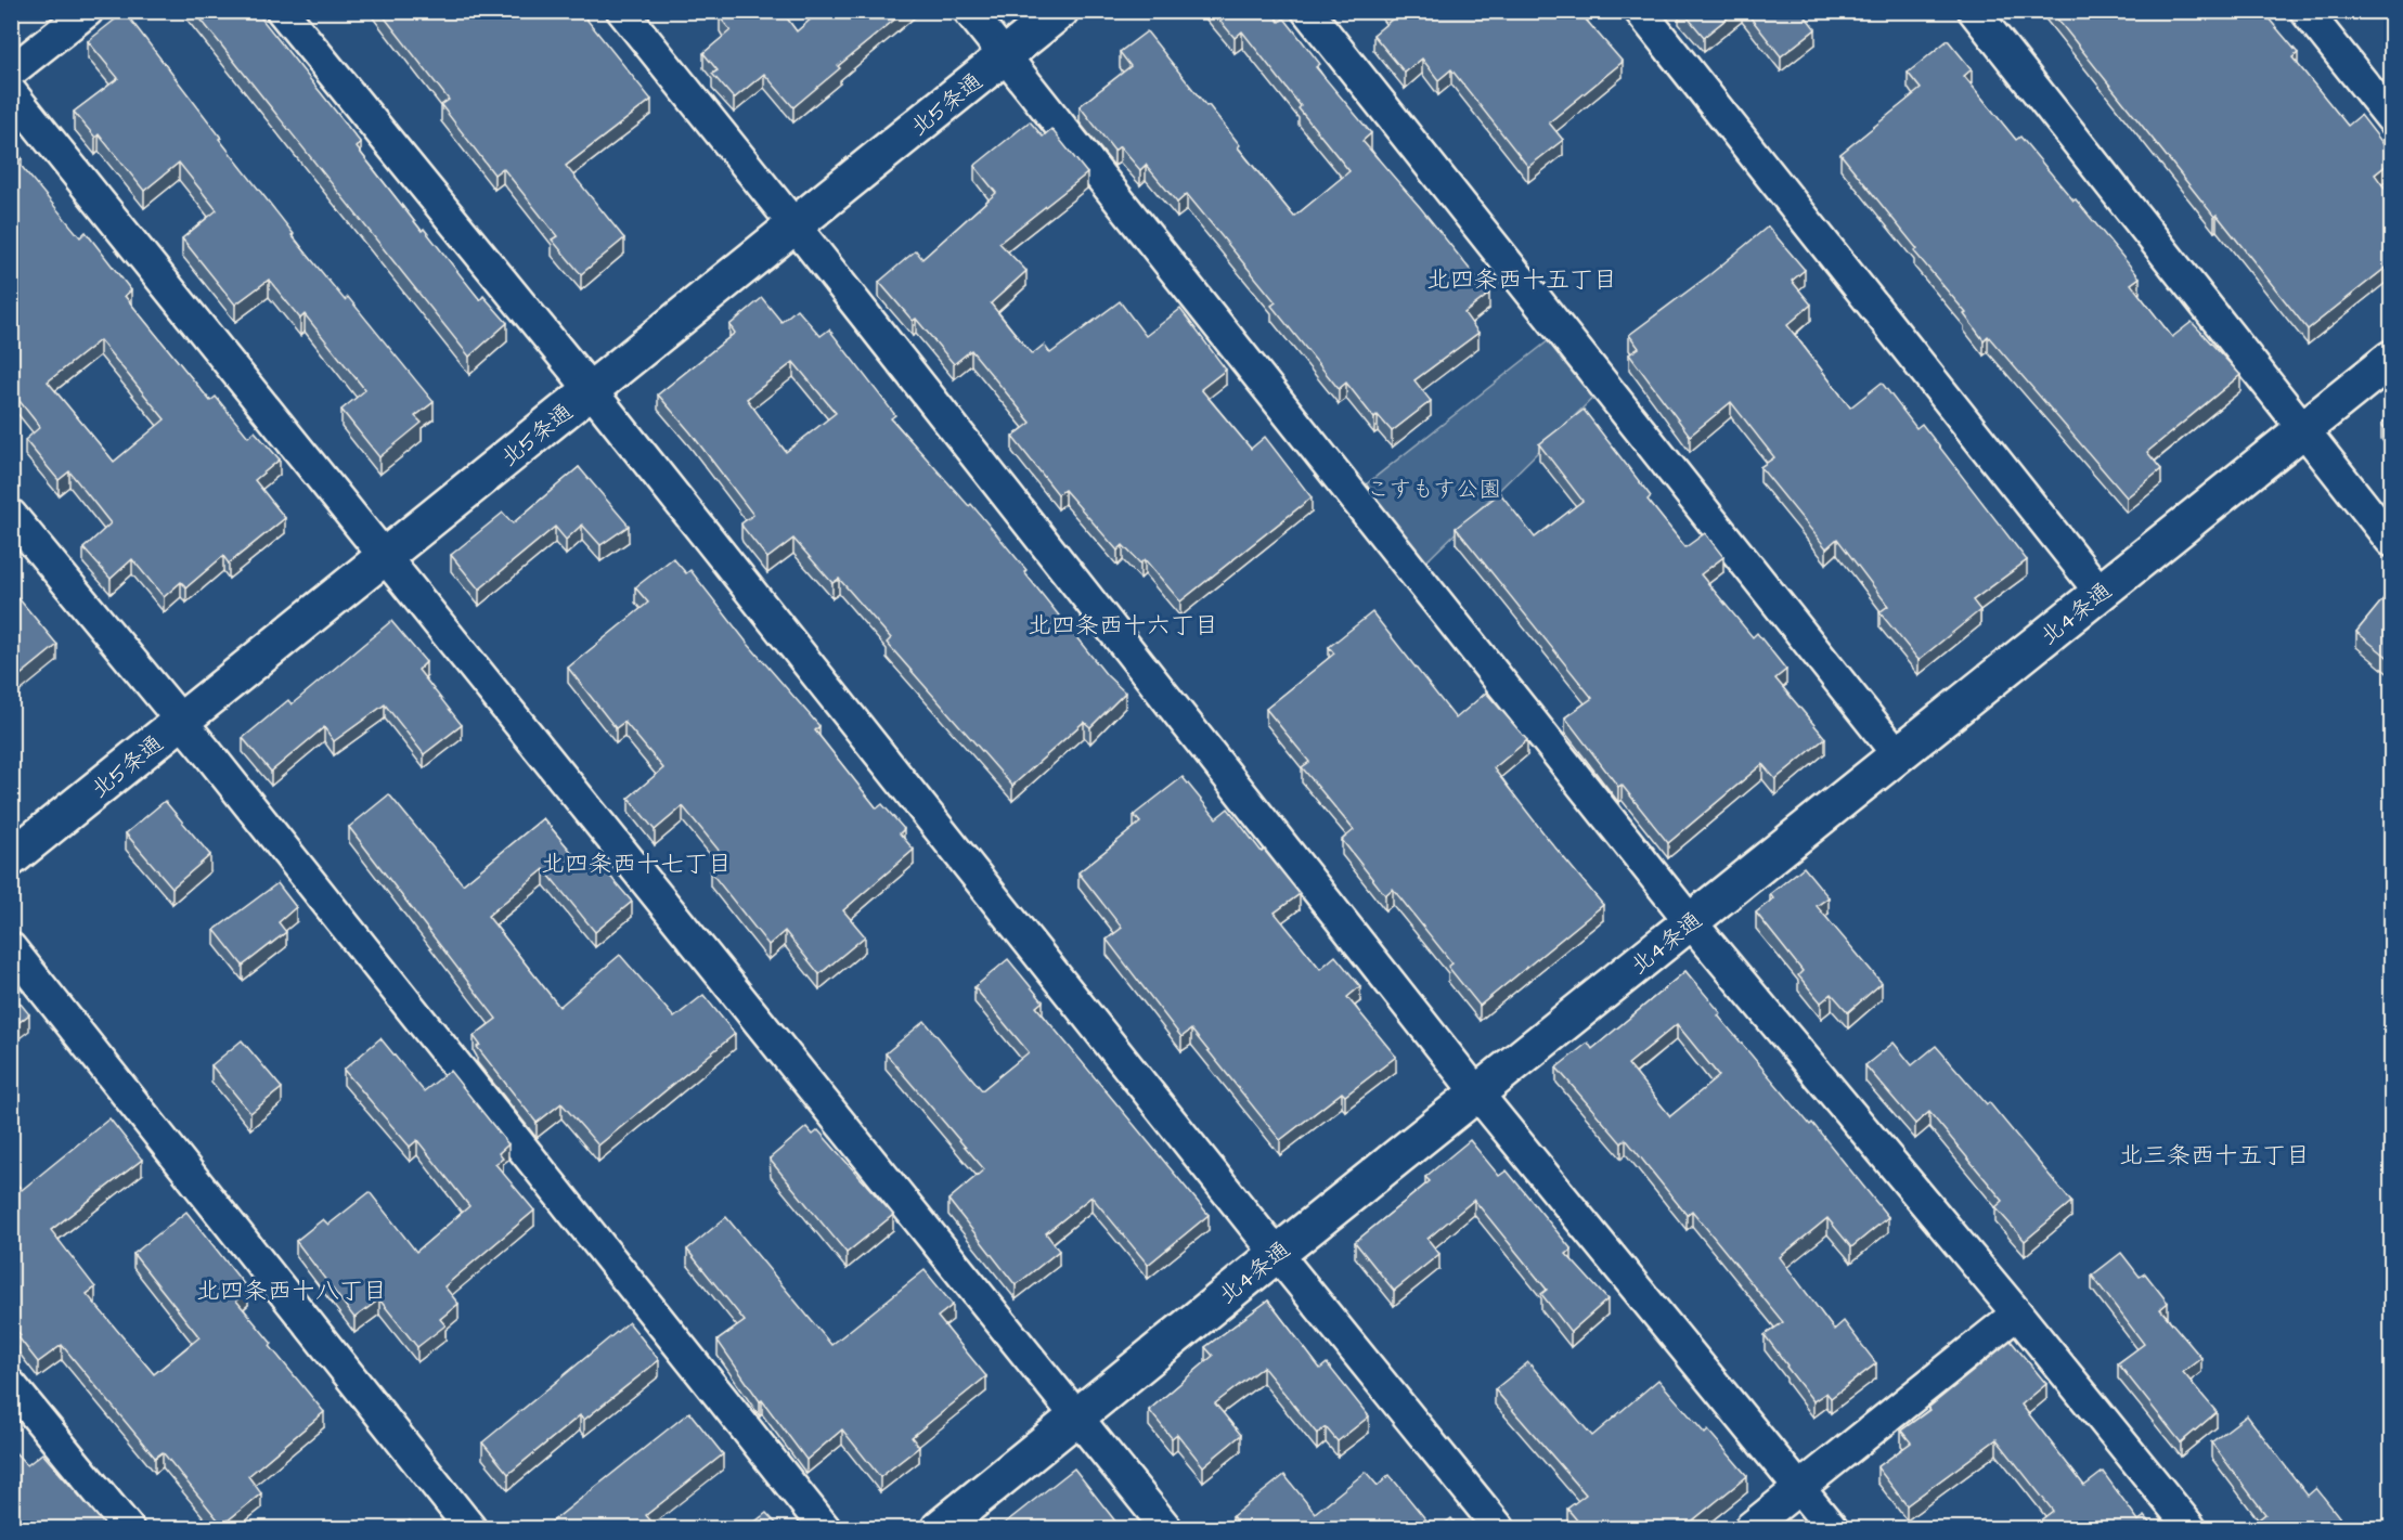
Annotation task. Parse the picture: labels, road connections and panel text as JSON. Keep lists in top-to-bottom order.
{
  "streets": {
    "street": ["北5条通", "北4条通"]
  },
  "districts": [
    "北四条西十五丁目",
    "北四条西十六丁目",
    "北四条西十七丁目",
    "北三条西十五丁目",
    "北四条西十八丁目"
  ],
  "parks": ["こすもす公園"]
}
